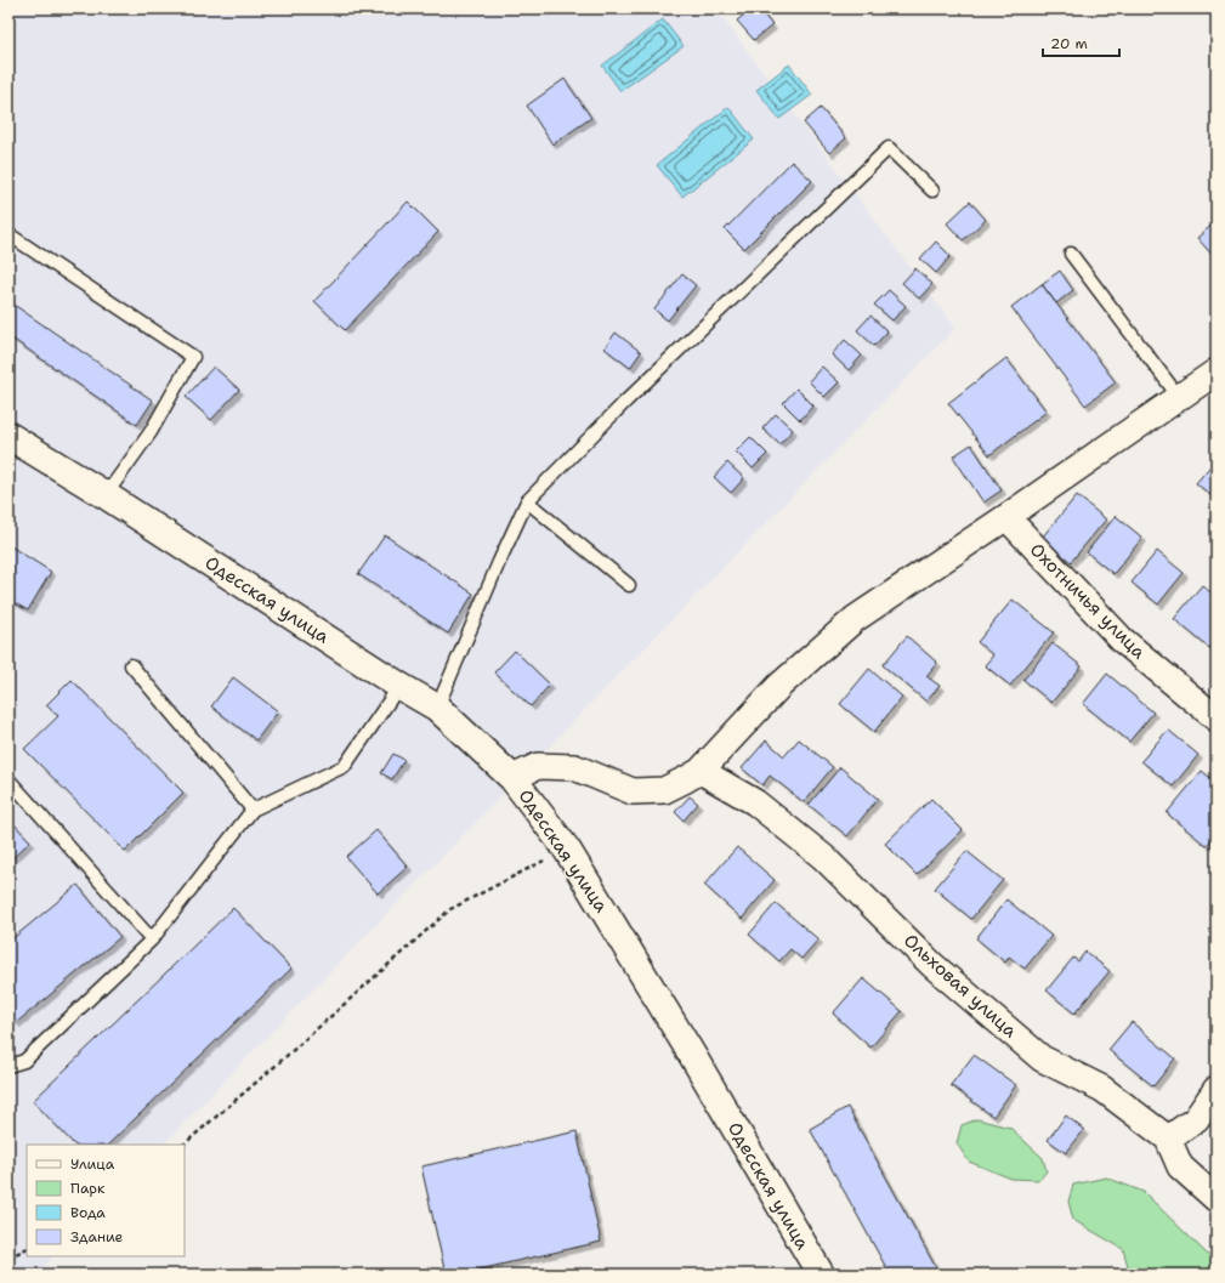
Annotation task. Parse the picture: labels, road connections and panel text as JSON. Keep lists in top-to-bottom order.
{
  "streets": {
    "main road": ["Одесская улица"],
    "street": ["Охотничья улица", "Ольховая улица"]
  },
  "legend": [
    "Улица",
    "Парк",
    "Вода",
    "Здание"
  ],
  "scale_bar": "20 m"
}
